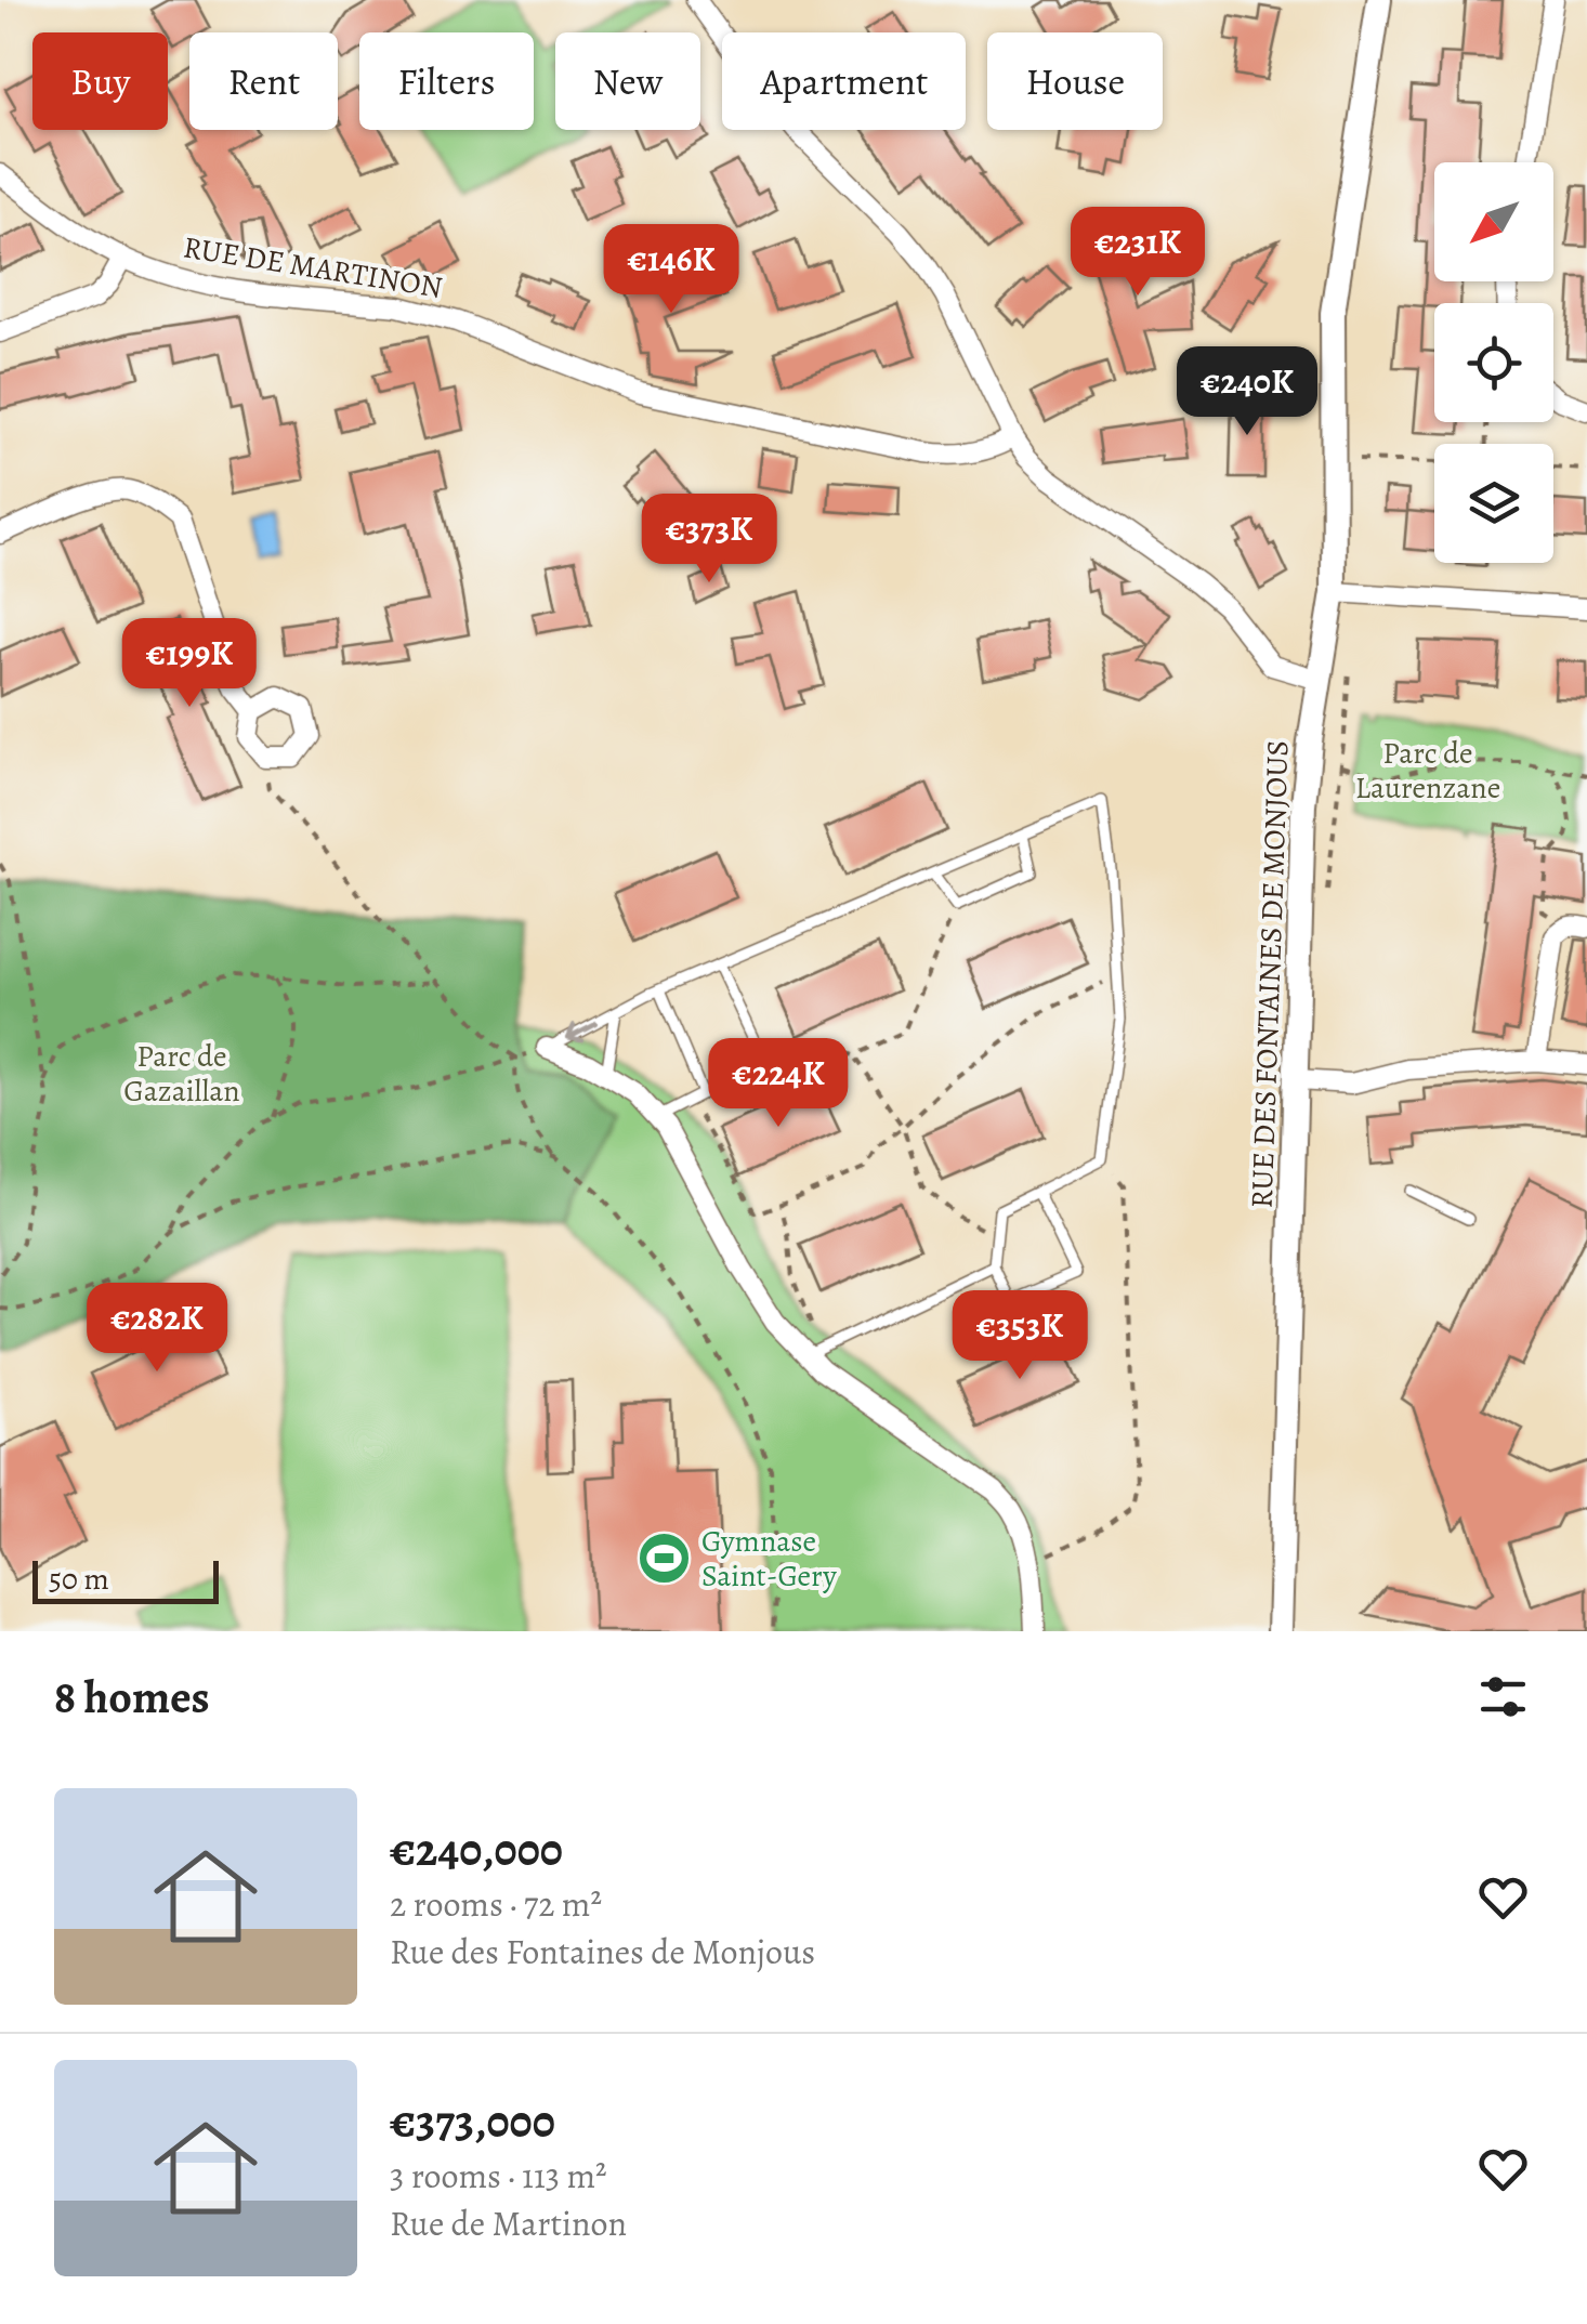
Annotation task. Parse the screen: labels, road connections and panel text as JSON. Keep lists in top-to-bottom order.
{
  "streets": {
    "street": ["RUE DE MARTINON", "RUE DES FONTAINES DE MONJOUS"]
  },
  "parks": ["Parc de Laurenzane", "Parc de Gazaillan"],
  "places": {
    "sports": ["Gymnase Saint-Gery"]
  },
  "scale_bar": "50 m",
  "north": "bottom left",
  "page": {
    "chip": [
      "Buy",
      "Rent",
      "Filters",
      "New",
      "Apartment",
      "House"
    ],
    "price": [
      "€231K",
      "€146K",
      "€240K",
      "€373K",
      "€199K",
      "€224K",
      "€282K",
      "€353K"
    ],
    "scale": "50 m",
    "heading": "8 homes",
    "list": [
      {
        "name": "€240,000",
        "note": "2 rooms · 72 m² · Rue des Fontaines de Monjous"
      },
      {
        "name": "€373,000",
        "note": "3 rooms · 113 m² · Rue de Martinon"
      }
    ]
  }
}
